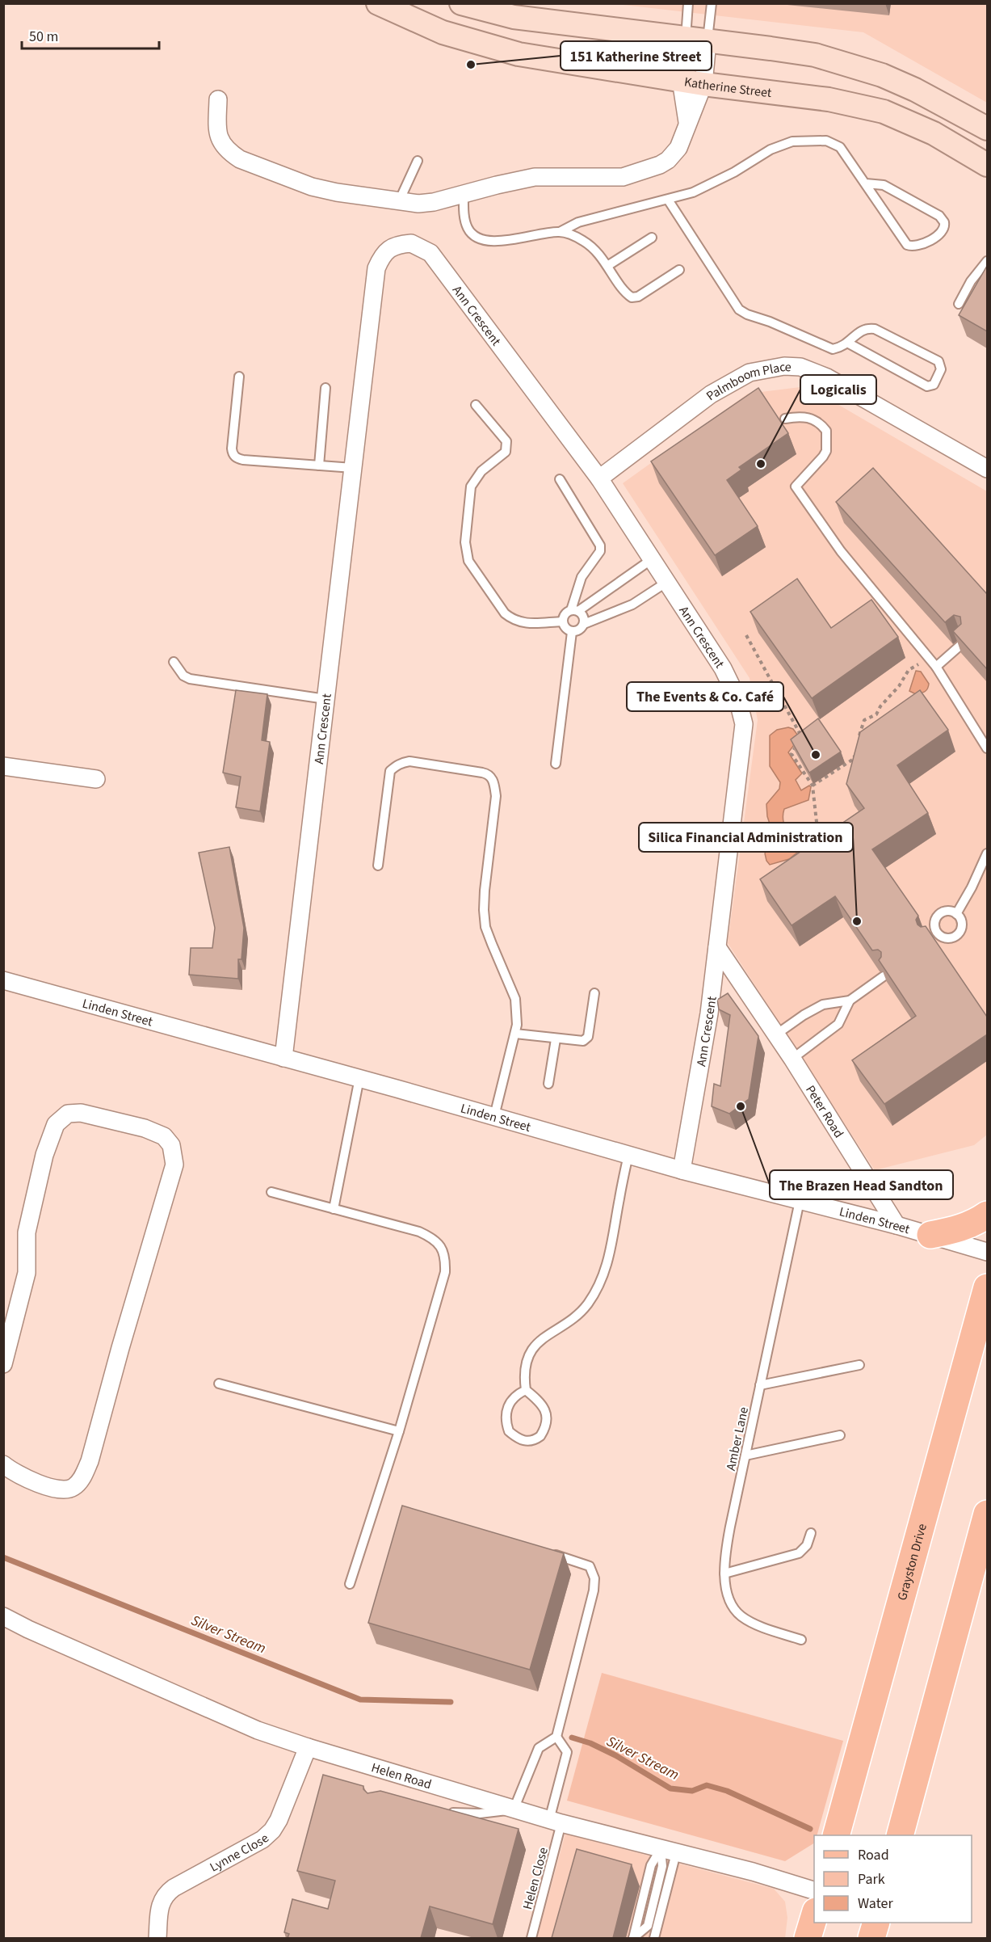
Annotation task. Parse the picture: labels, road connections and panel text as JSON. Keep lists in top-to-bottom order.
{
  "streets": {
    "main road": ["Katherine Street", "Grayston Drive"],
    "street": [
      "Ann Crescent",
      "Palmboom Place",
      "Linden Street",
      "Peter Road",
      "Helen Road",
      "Lynne Close"
    ],
    "lane": ["Amber Lane", "Helen Close"]
  },
  "crossings": [
    ["Ann Crescent", "Palmboom Place"],
    ["Ann Crescent", "Linden Street"],
    ["Ann Crescent", "Peter Road"],
    ["Linden Street", "Peter Road"],
    ["Linden Street", "Amber Lane"],
    ["Helen Road", "Lynne Close"],
    ["Helen Road", "Helen Close"]
  ],
  "water": ["Silver Stream"],
  "places": [
    "151 Katherine Street",
    "Logicalis",
    "The Events & Co. Café",
    "Silica Financial Administration",
    "The Brazen Head Sandton"
  ],
  "legend": ["Road", "Park", "Water"],
  "scale_bar": "50 m"
}
